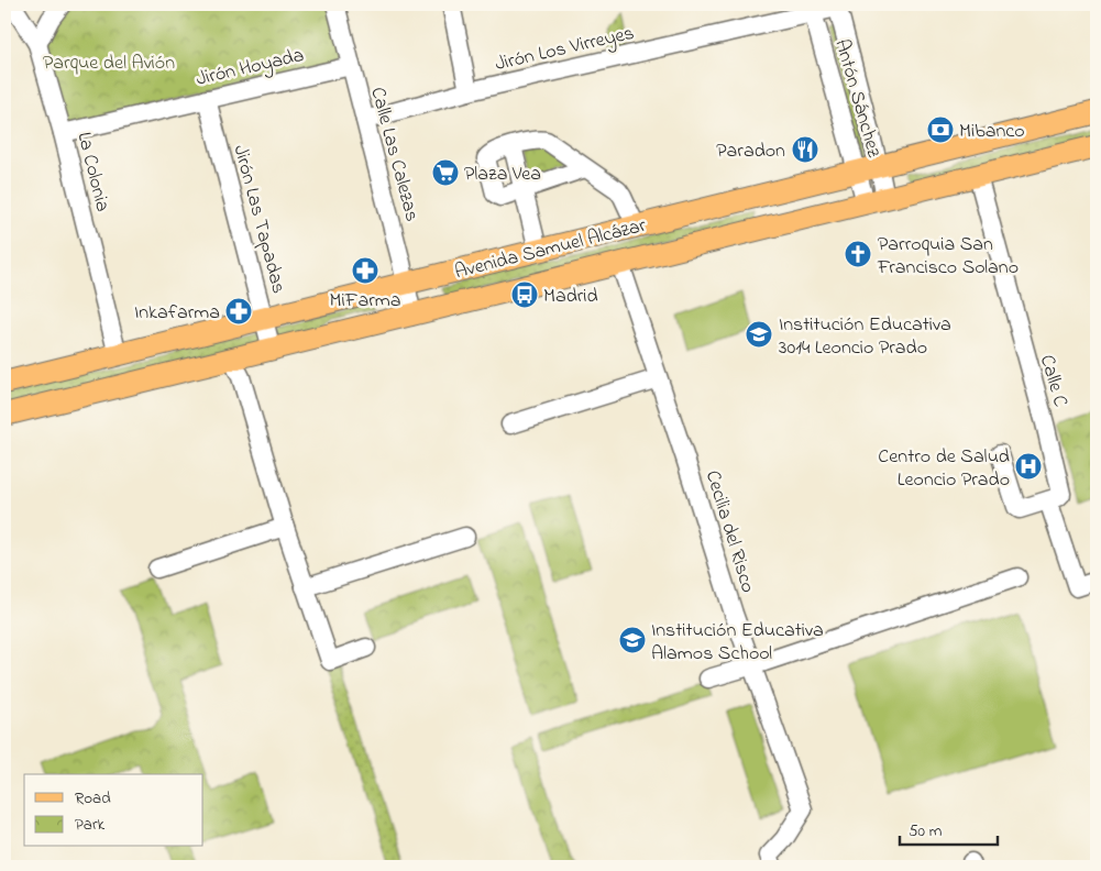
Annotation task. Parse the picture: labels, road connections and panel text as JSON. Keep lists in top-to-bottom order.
{
  "streets": {
    "main road": ["Avenida Samuel Alcázar"],
    "street": [
      "Jirón Los Virreyes",
      "Jirón Hoyada",
      "Antón Sánchez",
      "Calle Las Calezas",
      "La Colonia",
      "Jirón Las Tapadas",
      "Calle C",
      "Cecilia del Risco"
    ]
  },
  "crossings": [
    ["Jirón Los Virreyes", "Antón Sánchez"],
    ["Jirón Los Virreyes", "Calle Las Calezas"],
    ["Jirón Hoyada", "Calle Las Calezas"],
    ["Jirón Hoyada", "La Colonia"],
    ["Jirón Hoyada", "Jirón Las Tapadas"],
    ["Antón Sánchez", "Avenida Samuel Alcázar"],
    ["Calle Las Calezas", "Avenida Samuel Alcázar"],
    ["La Colonia", "Avenida Samuel Alcázar"],
    ["Jirón Las Tapadas", "Avenida Samuel Alcázar"],
    ["Avenida Samuel Alcázar", "Calle C"],
    ["Avenida Samuel Alcázar", "Cecilia del Risco"]
  ],
  "parks": ["Parque del Avión"],
  "places": {
    "bank": ["Mibanco"],
    "restaurant": ["Paradon"],
    "supermarket": ["Plaza Vea"],
    "church": ["Parroquia San Francisco Solano"],
    "pharmacy": ["MiFarma", "Inkafarma"],
    "bus stop": ["Madrid"],
    "school or university": ["Institución Educativa 3014 Leoncio Prado", "Institución Educativa Alamos School"],
    "hospital": ["Centro de Salud Leoncio Prado"]
  },
  "legend": ["Road", "Park"],
  "scale_bar": "50 m"
}
